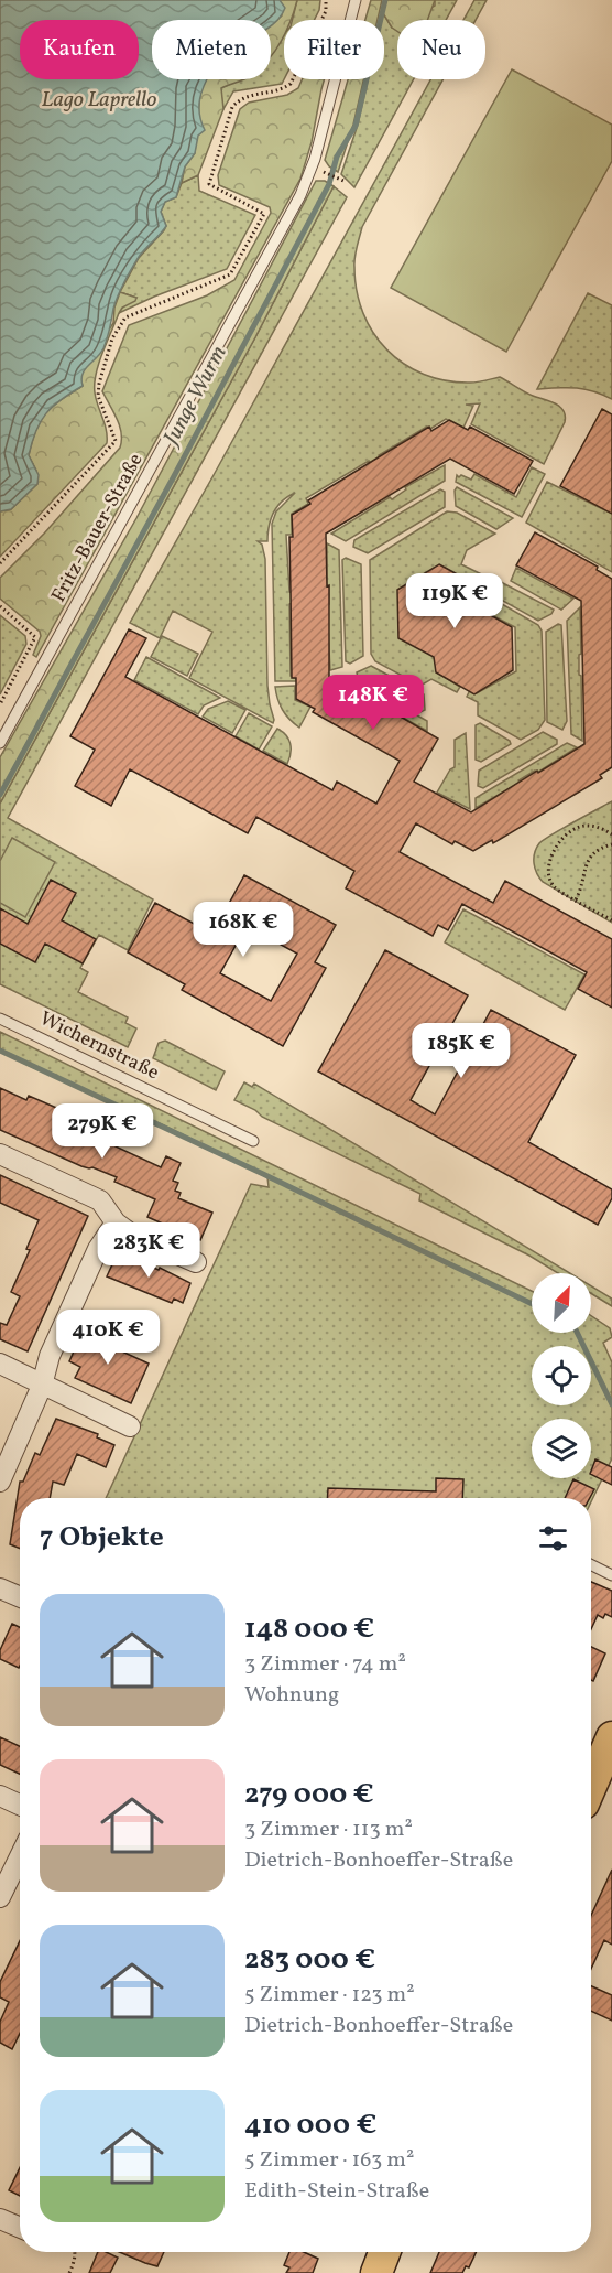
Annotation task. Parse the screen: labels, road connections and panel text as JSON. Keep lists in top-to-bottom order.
{
  "streets": {
    "lane": ["Fritz-Bauer-Straße", "Wichernstraße"]
  },
  "water": ["Lago Laprello", "Junge Wurm"],
  "north": "top right",
  "page": {
    "chip": [
      "Kaufen",
      "Mieten",
      "Filter",
      "Neu"
    ],
    "price": [
      "119K €",
      "148K €",
      "168K €",
      "185K €",
      "279K €",
      "283K €",
      "410K €"
    ],
    "heading": "7 Objekte",
    "list": [
      {
        "name": "148 000 €",
        "note": "3 Zimmer · 74 m² · Wohnung"
      },
      {
        "name": "279 000 €",
        "note": "3 Zimmer · 113 m² · Dietrich-Bonhoeffer-Straße"
      },
      {
        "name": "283 000 €",
        "note": "5 Zimmer · 123 m² · Dietrich-Bonhoeffer-Straße"
      },
      {
        "name": "410 000 €",
        "note": "5 Zimmer · 163 m² · Edith-Stein-Straße"
      }
    ]
  }
}
